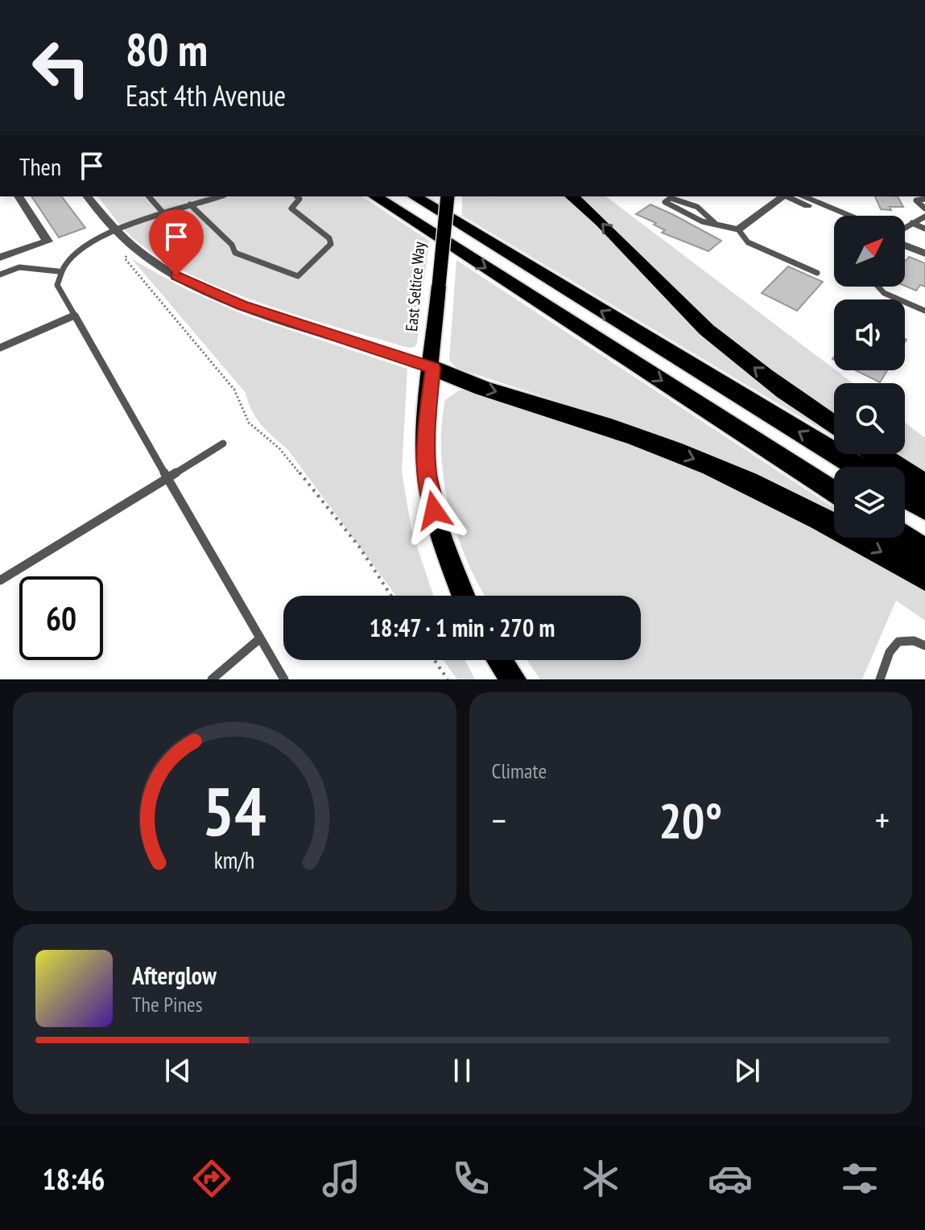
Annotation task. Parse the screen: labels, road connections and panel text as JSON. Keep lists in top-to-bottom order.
{
  "streets": {
    "main road": ["East Seltice Way"]
  },
  "north": "top right",
  "page": {
    "turn": ["80 m", "East 4th Avenue"],
    "then": "Then",
    "limit": "60",
    "trip": "18:47 · 1 min · 270 m",
    "tile": "Climate",
    "heat": ["−", "20°", "+"],
    "song": ["Afterglow", "The Pines"],
    "tabs": "18:46",
    "gauge": ["54", "km/h"]
  }
}
